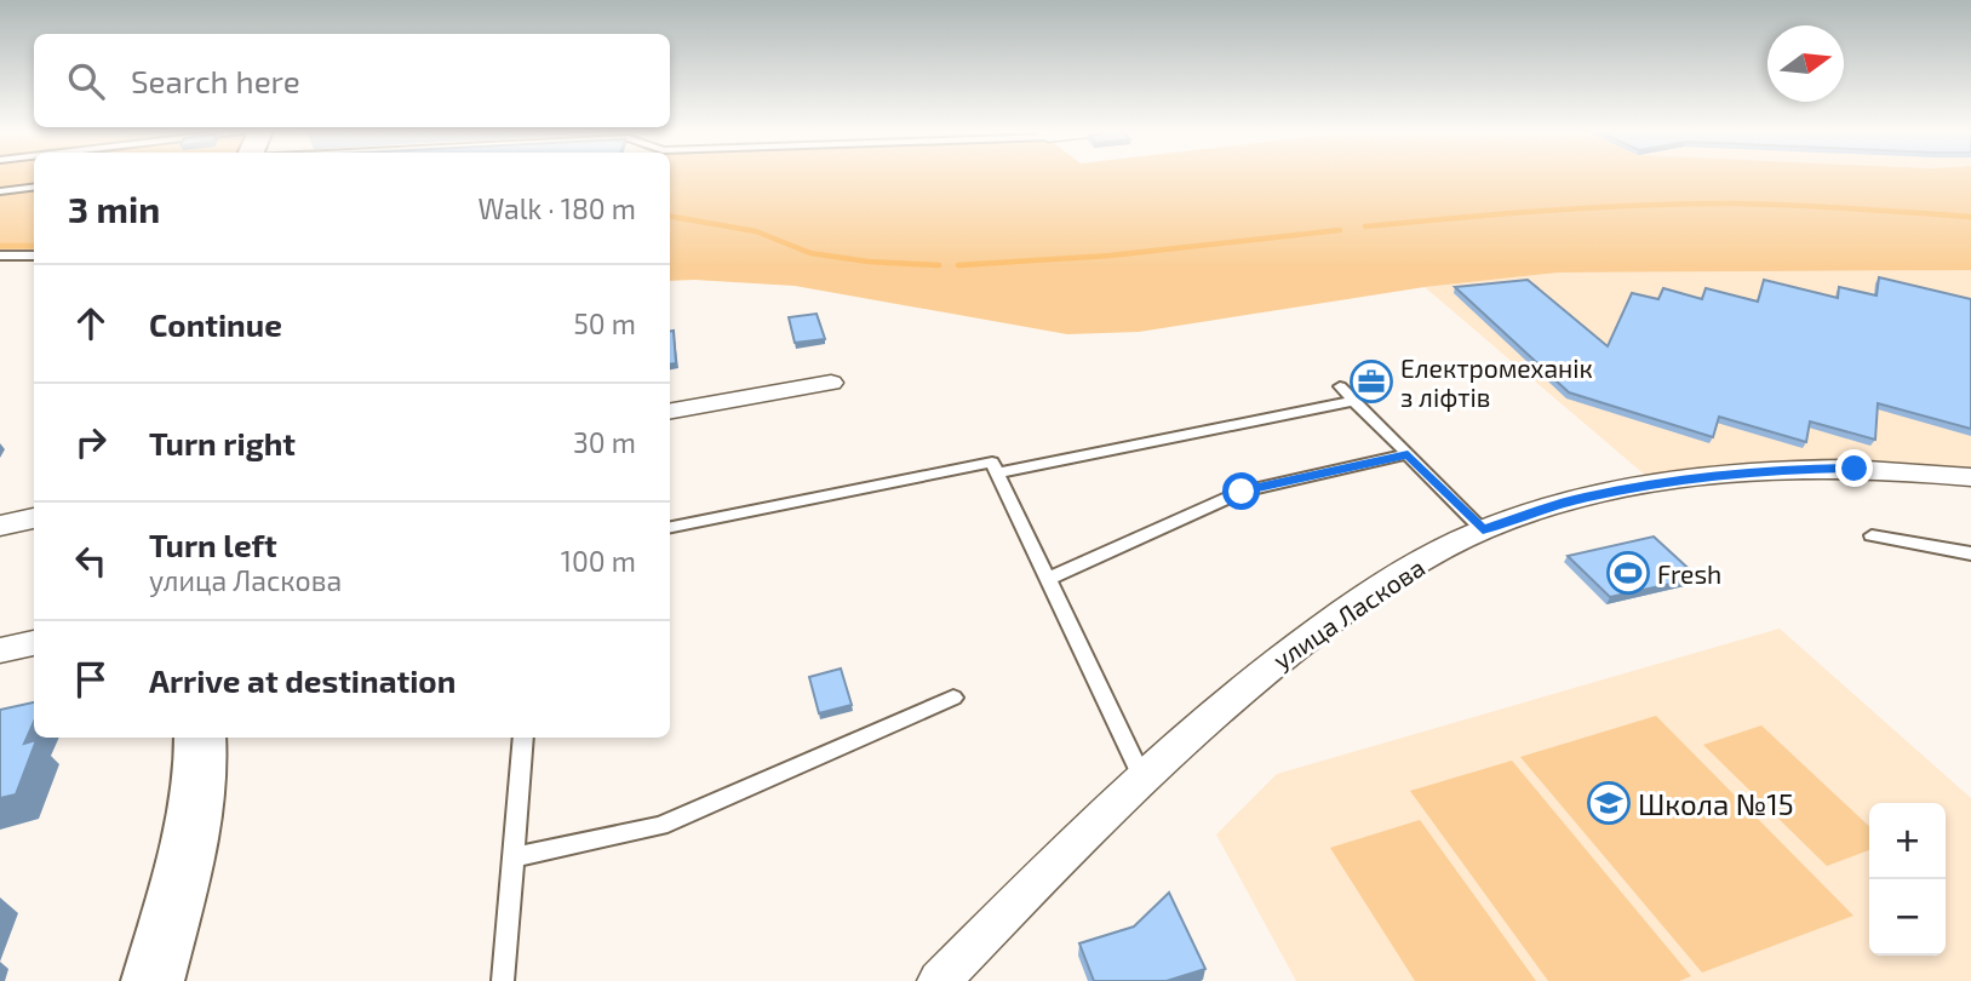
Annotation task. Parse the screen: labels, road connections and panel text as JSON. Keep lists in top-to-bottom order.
{
  "streets": {
    "street": ["улица Ласкова"]
  },
  "places": {
    "office": ["Електромеханік з ліфтів"],
    "sports": ["Fresh"],
    "school or university": ["Школа №15"]
  },
  "north": "right",
  "page": {
    "search": "Search here",
    "heading": ["3 min", "Walk · 180 m"],
    "list": [
      ["Continue", "50 m"],
      ["Turn right", "30 m"],
      ["Turn left", "улица Ласкова", "100 m"],
      "Arrive at destination"
    ],
    "map_buttons": ["+", "−"]
  }
}
